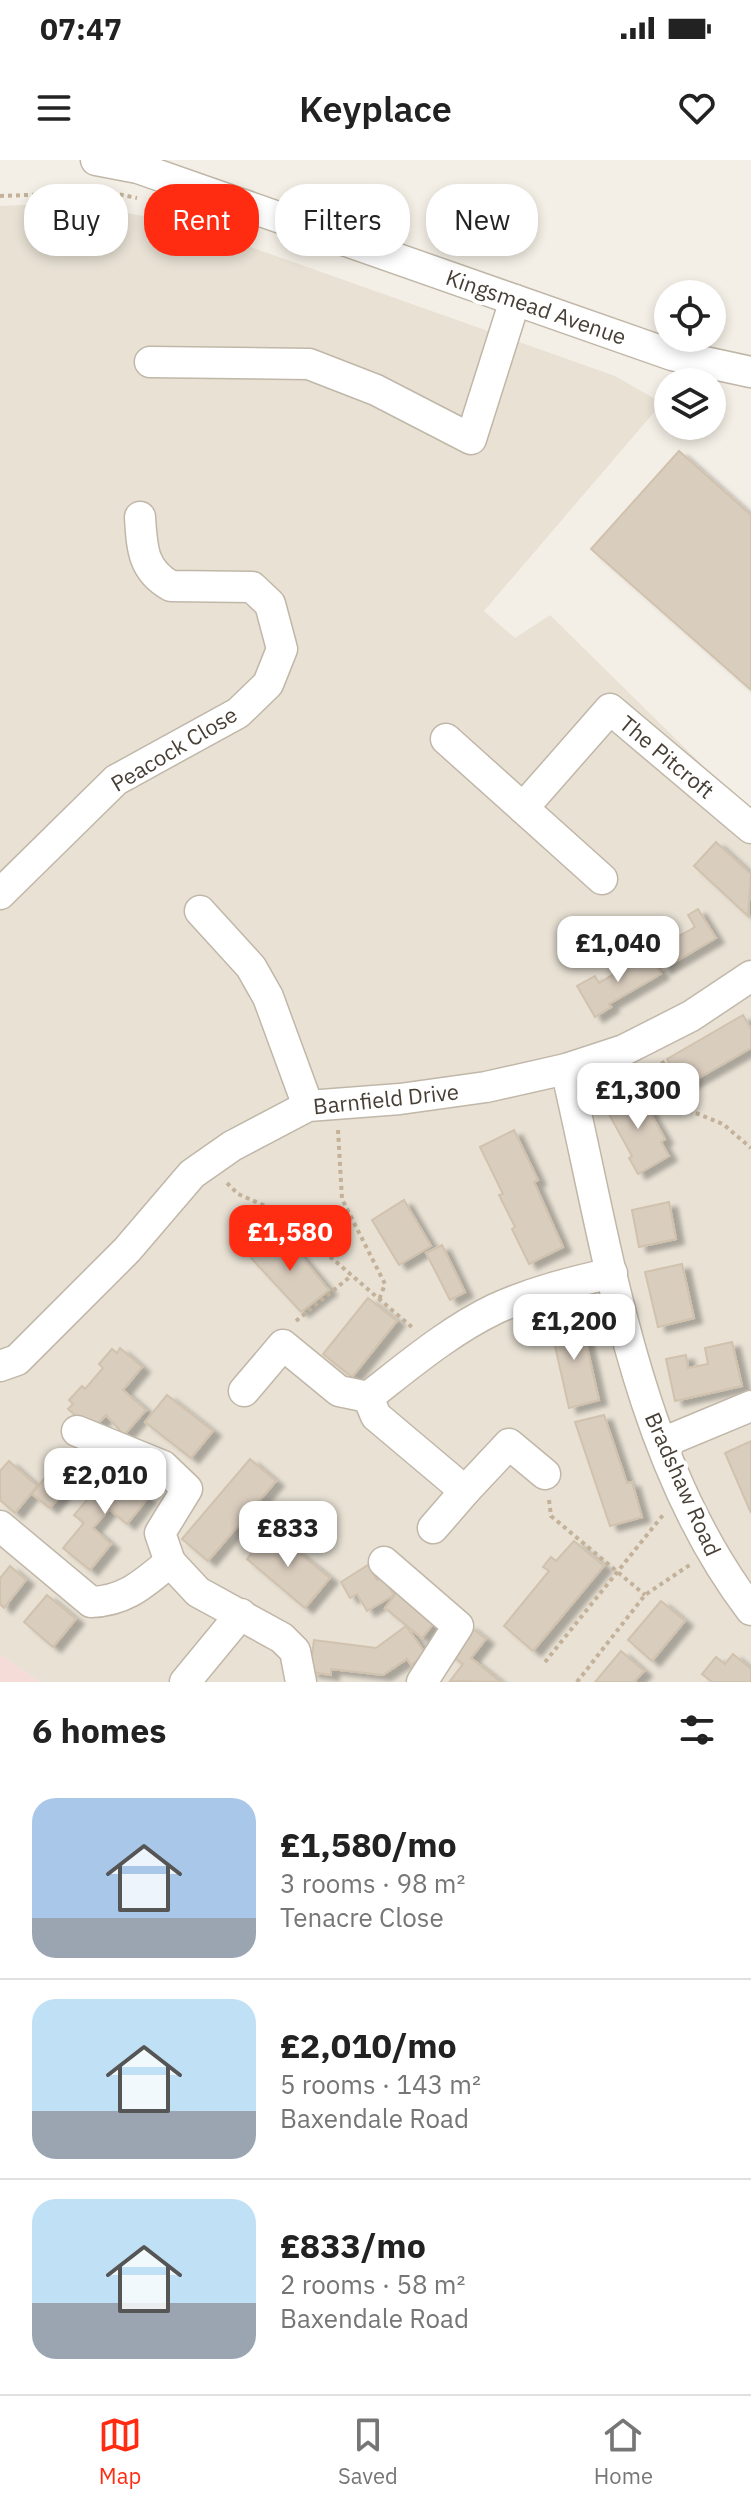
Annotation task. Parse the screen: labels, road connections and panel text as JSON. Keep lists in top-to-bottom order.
{
  "streets": {
    "street": [
      "Kingsmead Avenue",
      "Peacock Close",
      "The Pitcroft",
      "Barnfield Drive",
      "Bradshaw Road"
    ]
  },
  "crossings": [
    ["Barnfield Drive", "Bradshaw Road"]
  ],
  "page": {
    "status": "07:47",
    "header": "Keyplace",
    "chip": [
      "Buy",
      "Rent",
      "Filters",
      "New"
    ],
    "price": [
      "£1,040",
      "£1,300",
      "£1,580",
      "£1,200",
      "£2,010",
      "£833"
    ],
    "heading": "6 homes",
    "list": [
      {
        "name": "£1,580/mo",
        "note": "3 rooms · 98 m² · Tenacre Close"
      },
      {
        "name": "£2,010/mo",
        "note": "5 rooms · 143 m² · Baxendale Road"
      },
      {
        "name": "£833/mo",
        "note": "2 rooms · 58 m² · Baxendale Road"
      }
    ],
    "tabs": ["Map", "Saved", "Home"]
  }
}
